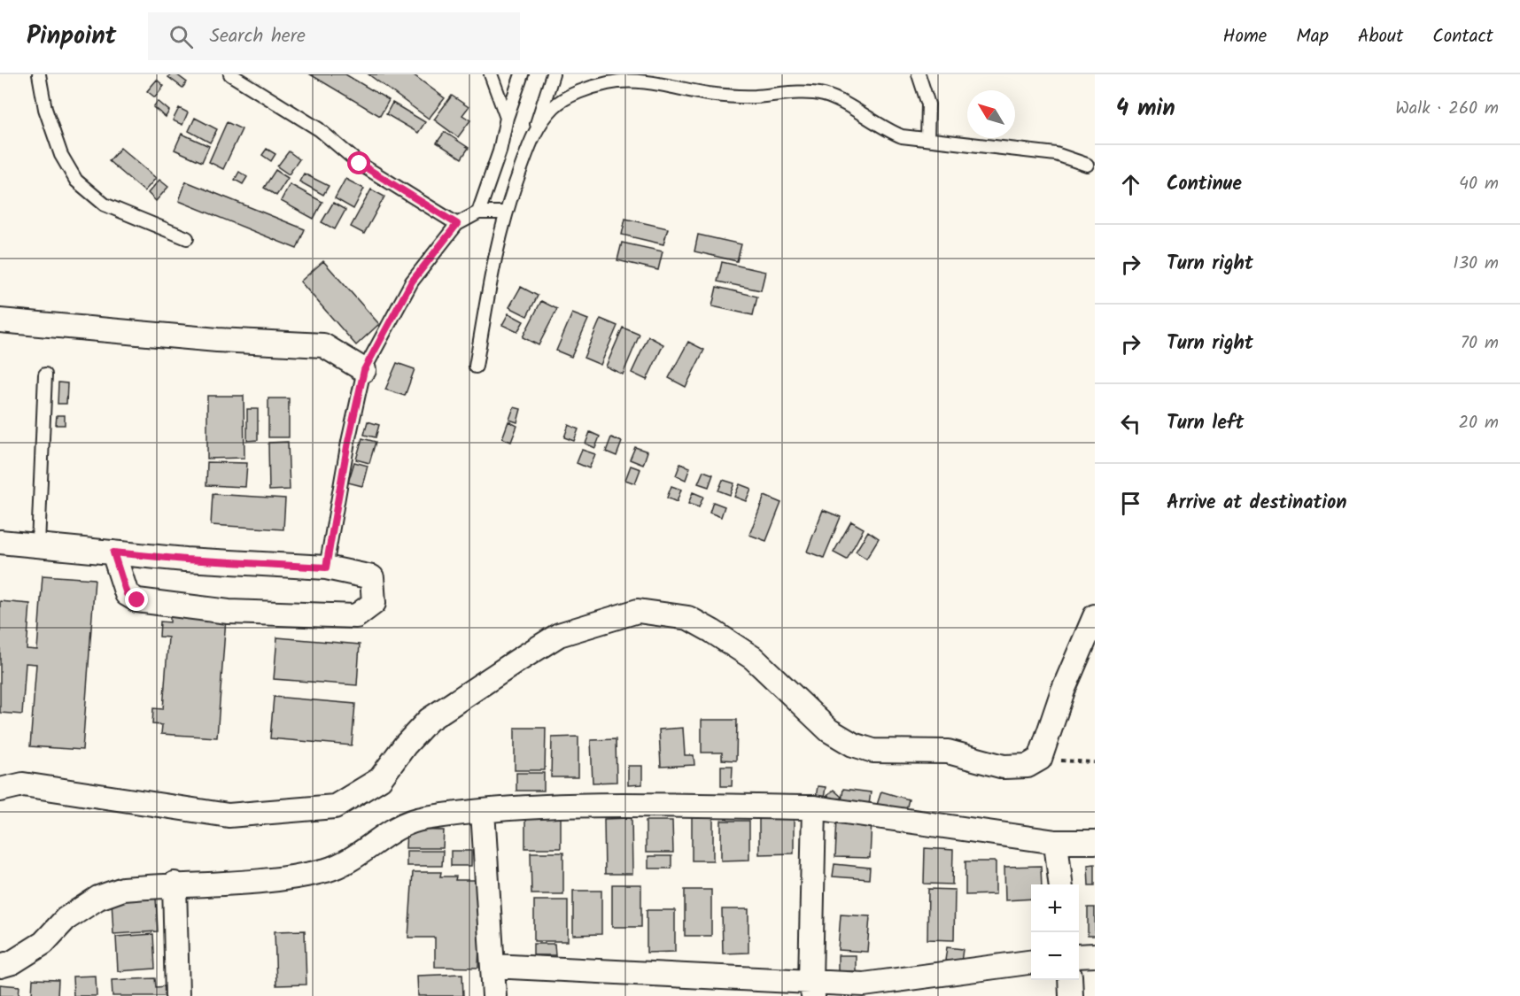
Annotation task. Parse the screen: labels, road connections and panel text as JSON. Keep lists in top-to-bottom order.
{
  "north": "top left",
  "page": {
    "header": "Pinpoint",
    "search": "Search here",
    "nav": [
      "Home",
      "Map",
      "About",
      "Contact"
    ],
    "heading": ["4 min", "Walk · 260 m"],
    "list": [
      ["Continue", "40 m"],
      ["Turn right", "130 m"],
      ["Turn right", "70 m"],
      ["Turn left", "20 m"],
      "Arrive at destination"
    ],
    "map_buttons": ["+", "−"]
  }
}
